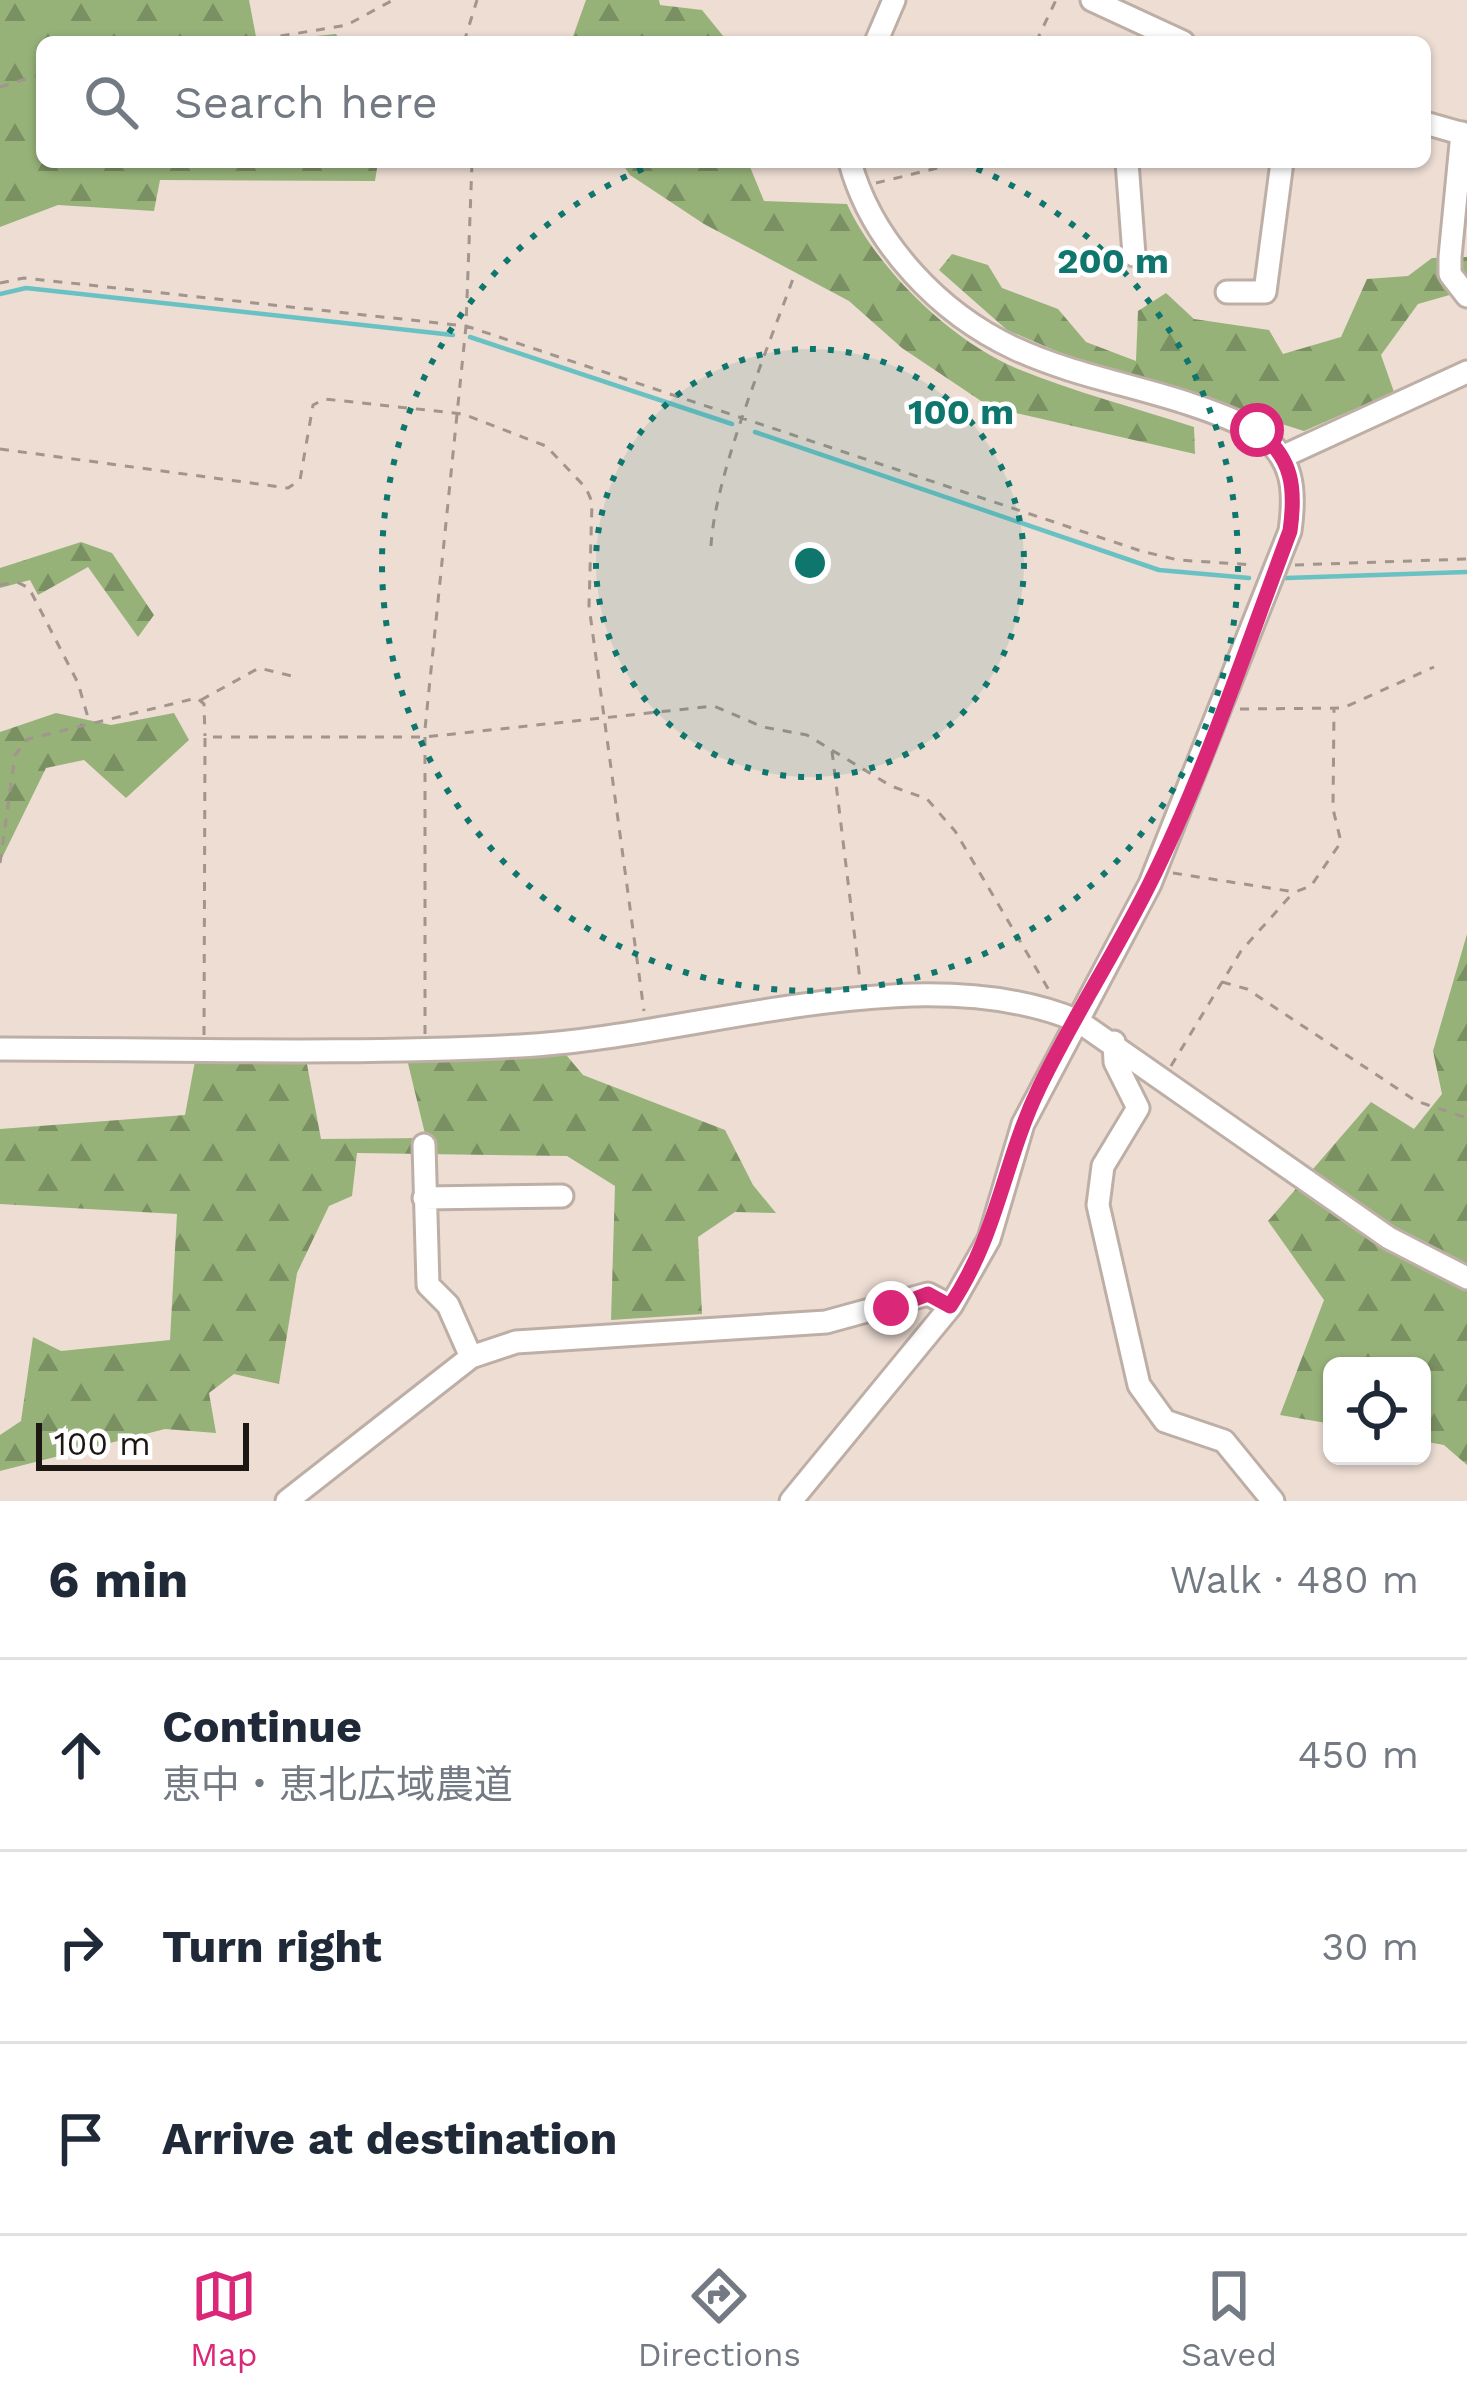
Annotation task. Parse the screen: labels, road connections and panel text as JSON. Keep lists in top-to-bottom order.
{
  "scale_bar": "100 m",
  "page": {
    "search": "Search here",
    "scale": "100 m",
    "heading": ["6 min", "Walk · 480 m"],
    "list": [
      ["Continue", "恵中・恵北広域農道", "450 m"],
      ["Turn right", "30 m"],
      "Arrive at destination"
    ],
    "nav": ["Map", "Directions", "Saved"]
  },
  "rings": ["200 m", "100 m"]
}
